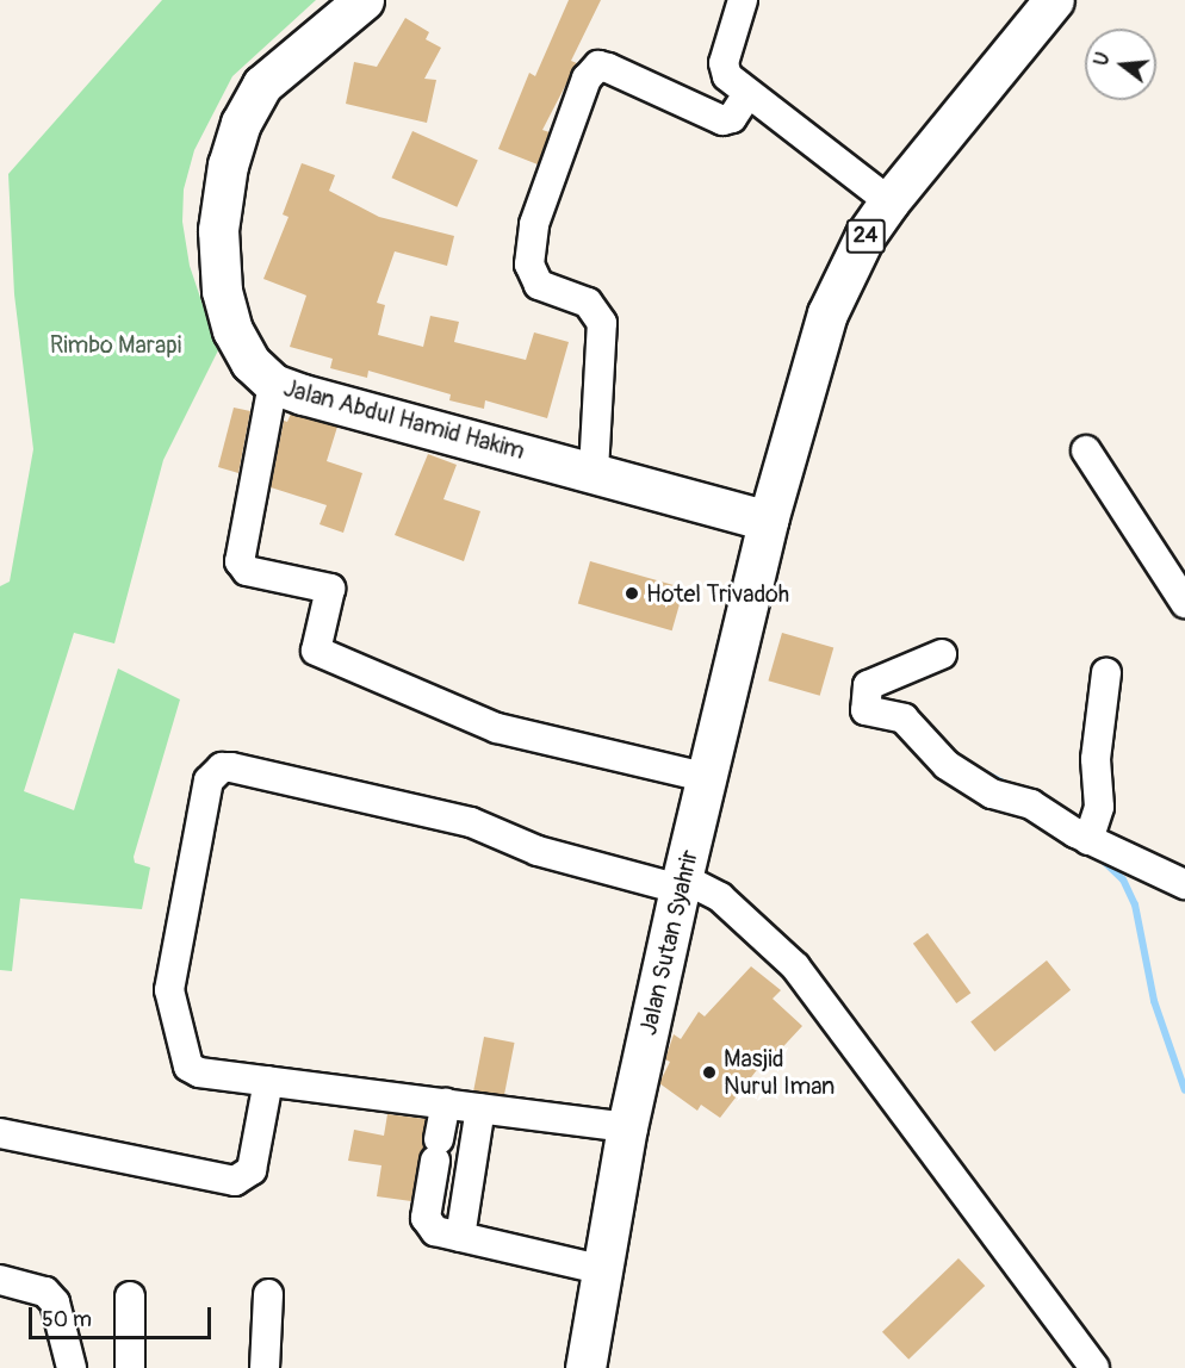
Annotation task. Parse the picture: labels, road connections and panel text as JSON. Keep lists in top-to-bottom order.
{
  "streets": {
    "main road": ["24", "Jalan Abdul Hamid Hakim", "Jalan Sutan Syahrir"]
  },
  "crossings": [
    ["24", "Jalan Abdul Hamid Hakim"],
    ["24", "Jalan Sutan Syahrir"],
    ["Jalan Abdul Hamid Hakim", "Jalan Sutan Syahrir"]
  ],
  "parks": ["Rimbo Marapi"],
  "places": ["Hotel Trivadoh", "Masjid Nurul Iman"],
  "scale_bar": "50 m",
  "north": "left"
}
